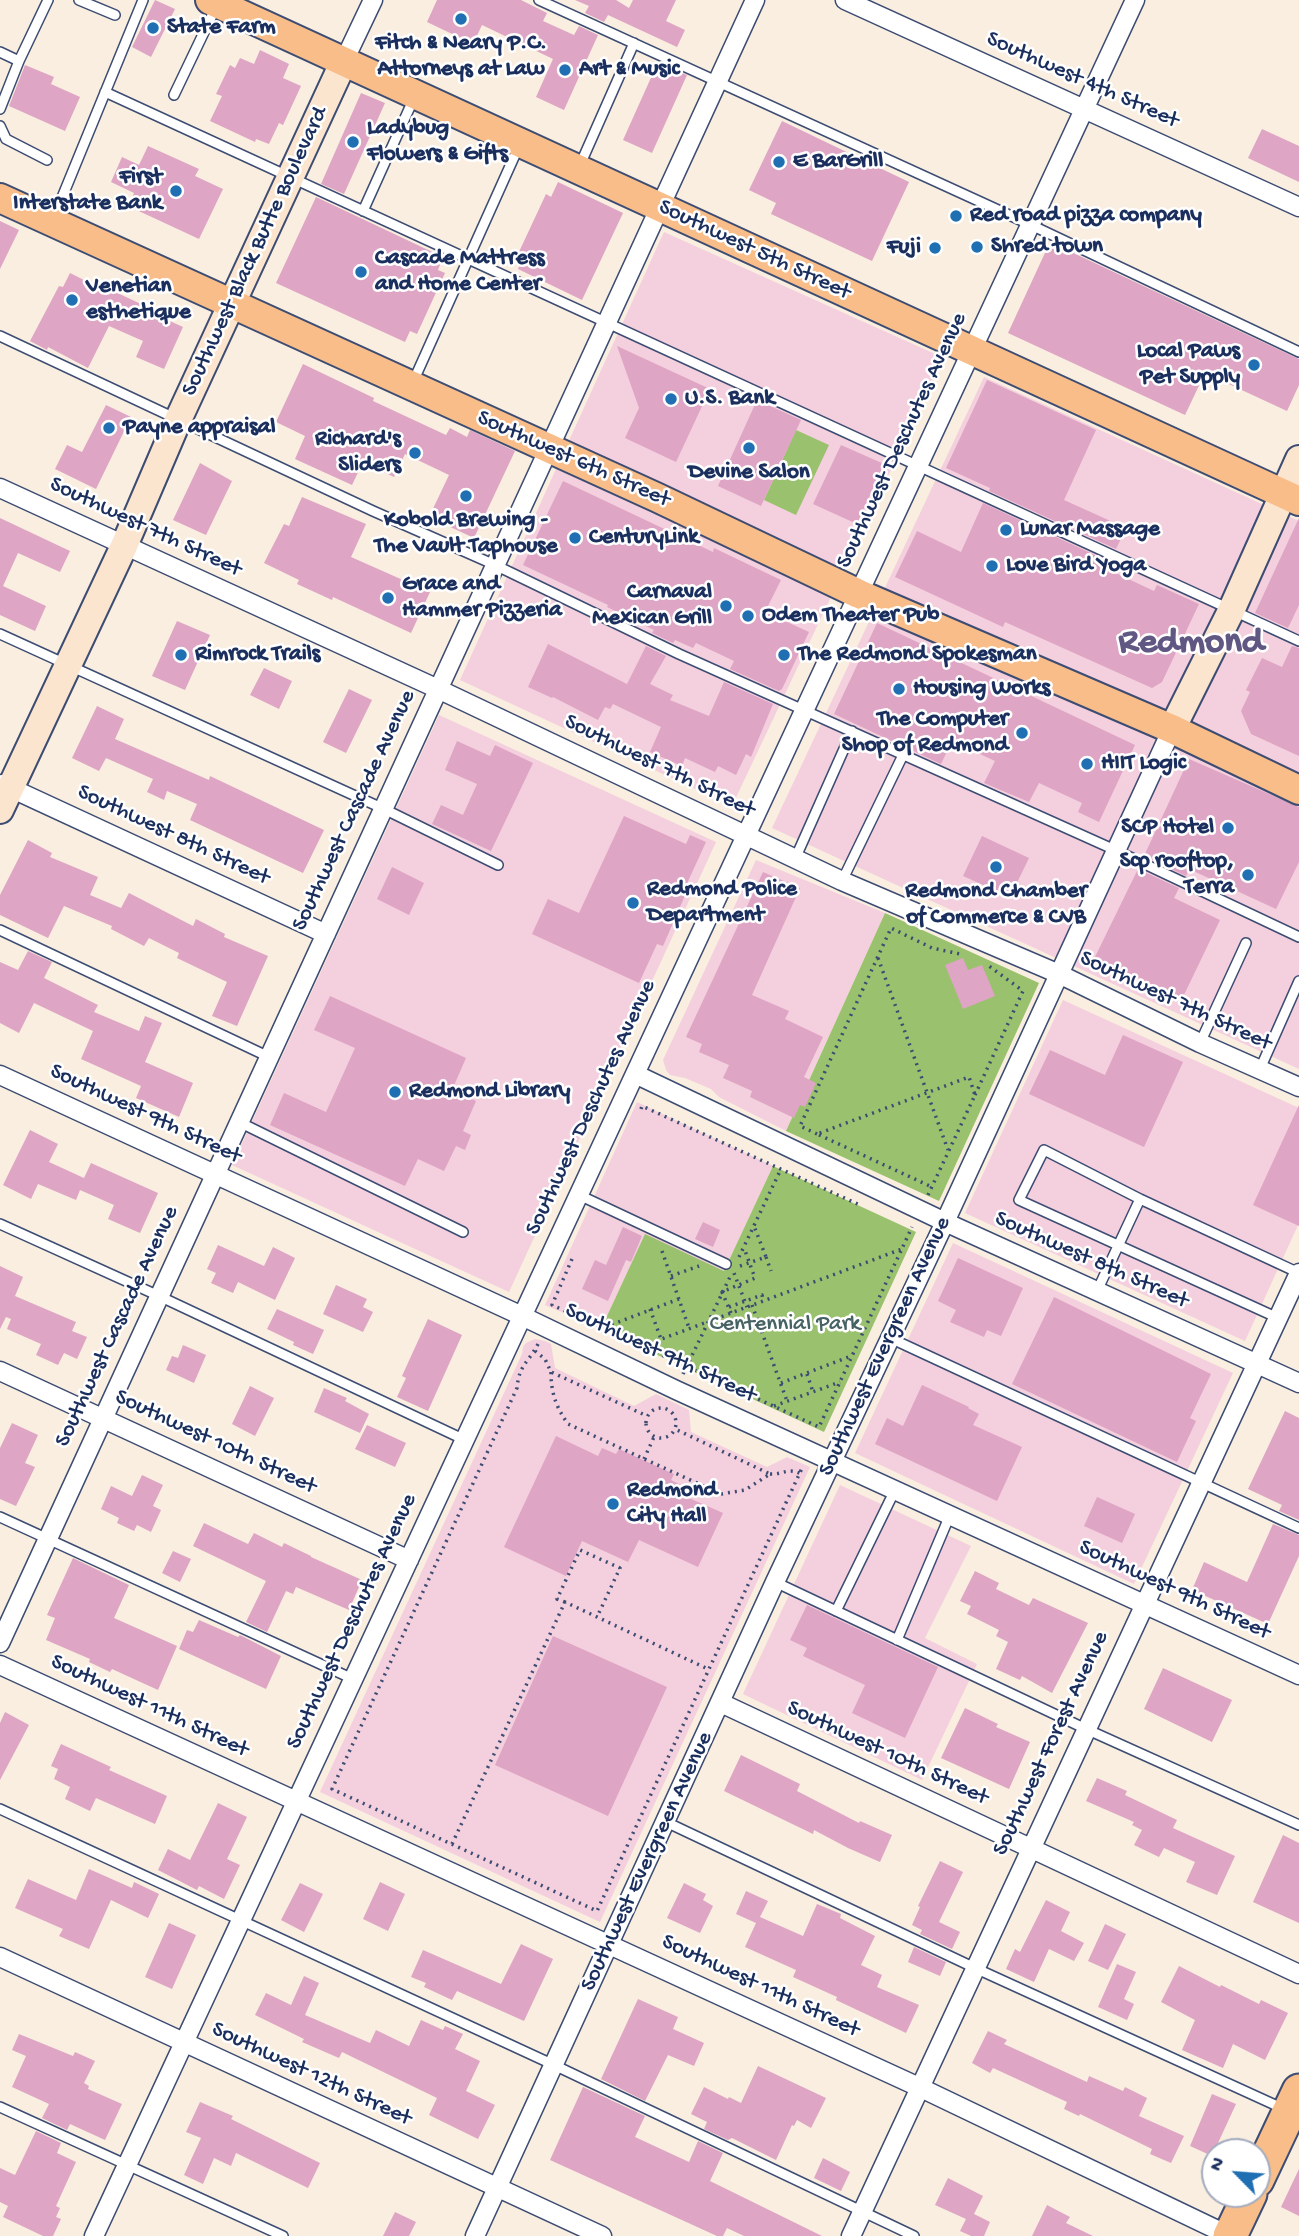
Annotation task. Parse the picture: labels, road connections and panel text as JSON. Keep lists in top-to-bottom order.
{
  "streets": {
    "main road": ["Southwest 5th Street", "Southwest 6th Street"],
    "street": [
      "Southwest 4th Street",
      "Southwest Black Butte Boulevard",
      "Southwest Deschutes Avenue",
      "Southwest 7th Street",
      "Southwest Cascade Avenue",
      "Southwest 8th Street",
      "Southwest 9th Street",
      "Southwest Evergreen Avenue",
      "Southwest 10th Street",
      "Southwest 11th Street",
      "Southwest Forest Avenue",
      "Southwest 12th Street"
    ]
  },
  "crossings": [
    ["Southwest 4th Street", "Southwest Deschutes Avenue"],
    ["Southwest 5th Street", "Southwest Black Butte Boulevard"],
    ["Southwest 5th Street", "Southwest Deschutes Avenue"],
    ["Southwest 5th Street", "Southwest Cascade Avenue"],
    ["Southwest 5th Street", "Southwest Evergreen Avenue"],
    ["Southwest Black Butte Boulevard", "Southwest 6th Street"],
    ["Southwest Black Butte Boulevard", "Southwest 7th Street"],
    ["Southwest Black Butte Boulevard", "Southwest 8th Street"],
    ["Southwest Deschutes Avenue", "Southwest 6th Street"],
    ["Southwest Deschutes Avenue", "Southwest 7th Street"],
    ["Southwest Deschutes Avenue", "Southwest 8th Street"],
    ["Southwest Deschutes Avenue", "Southwest 9th Street"],
    ["Southwest Deschutes Avenue", "Southwest 10th Street"],
    ["Southwest Deschutes Avenue", "Southwest 11th Street"],
    ["Southwest Deschutes Avenue", "Southwest 12th Street"],
    ["Southwest 6th Street", "Southwest Cascade Avenue"],
    ["Southwest 6th Street", "Southwest Evergreen Avenue"],
    ["Southwest 7th Street", "Southwest Cascade Avenue"],
    ["Southwest 7th Street", "Southwest Evergreen Avenue"],
    ["Southwest Cascade Avenue", "Southwest 8th Street"],
    ["Southwest Cascade Avenue", "Southwest 9th Street"],
    ["Southwest Cascade Avenue", "Southwest 10th Street"],
    ["Southwest 8th Street", "Southwest Evergreen Avenue"],
    ["Southwest 8th Street", "Southwest Forest Avenue"],
    ["Southwest 9th Street", "Southwest Evergreen Avenue"],
    ["Southwest 9th Street", "Southwest Forest Avenue"],
    ["Southwest Evergreen Avenue", "Southwest 10th Street"],
    ["Southwest Evergreen Avenue", "Southwest 11th Street"],
    ["Southwest Evergreen Avenue", "Southwest 12th Street"],
    ["Southwest 10th Street", "Southwest Forest Avenue"],
    ["Southwest 11th Street", "Southwest Forest Avenue"]
  ],
  "districts": ["Redmond"],
  "parks": ["Centennial Park"],
  "places": [
    "Fitch & Neary P.C. Attorneys at Law",
    "State Farm",
    "Art & Music",
    "Ladybug Flowers & Gifts",
    "E BarGrill",
    "First Interstate Bank",
    "Red road pizza company",
    "Shred town",
    "Fuji",
    "Cascade Mattress and Home Center",
    "Venetian esthetique",
    "Local Paws Pet Supply",
    "U.S. Bank",
    "Payne appraisal",
    "Devine Salon",
    "Richard's Sliders",
    "Kobold Brewing - The Vault Taphouse",
    "Lunar Massage",
    "CenturyLink",
    "Love Bird Yoga",
    "Grace and Hammer Pizzeria",
    "Carnaval Mexican Grill",
    "Odem Theater Pub",
    "Rimrock Trails",
    "The Redmond Spokesman",
    "Housing Works",
    "The Computer Shop of Redmond",
    "HIIT Logic",
    "SCP Hotel",
    "Redmond Chamber of Commerce & CVB",
    "Scp rooftop, Terra",
    "Redmond Police Department",
    "Redmond Library",
    "Redmond City Hall"
  ],
  "north": "top left"
}
